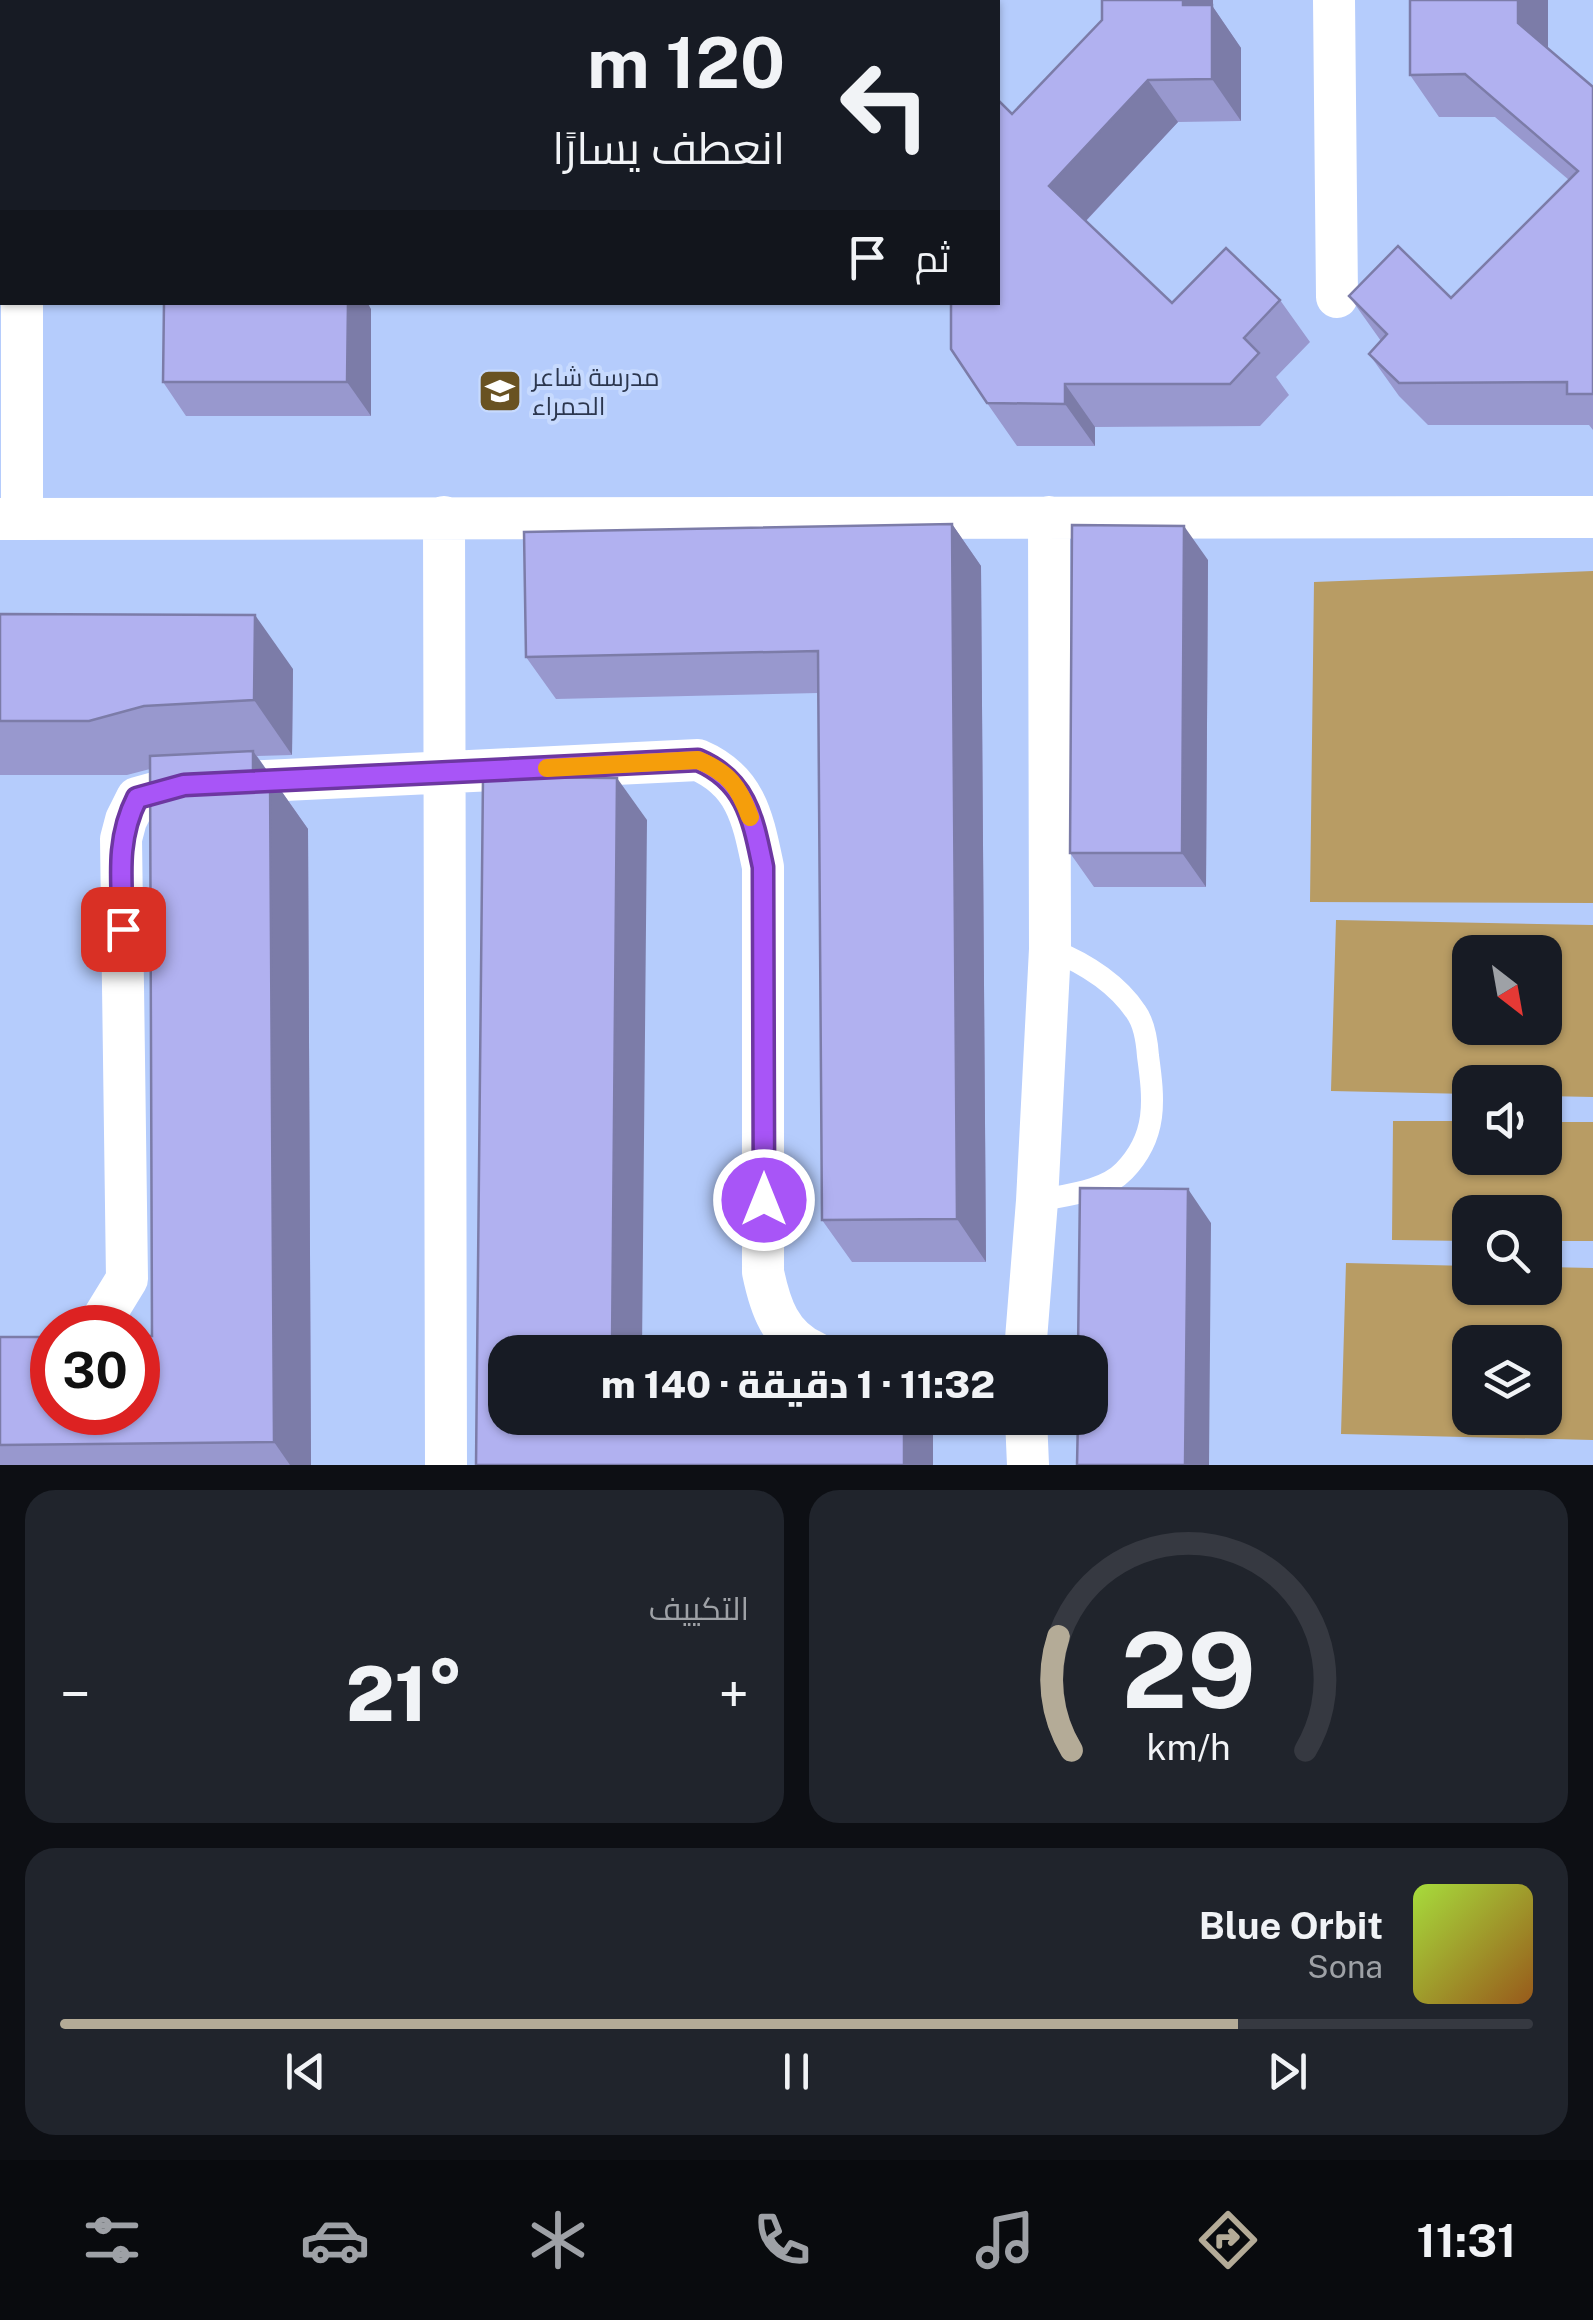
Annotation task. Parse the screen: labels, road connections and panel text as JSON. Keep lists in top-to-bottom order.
{
  "places": {
    "school or university": ["مدرسة شاعر الحمراء"]
  },
  "north": "bottom right",
  "page": {
    "turn": ["120 m", "انعطف يسارًا"],
    "then": "ثم",
    "limit": "30",
    "trip": "11:32 · 1 دقيقة · 140 m",
    "tile": "التكييف",
    "heat": ["−", "21°", "+"],
    "song": ["Blue Orbit", "Sona"],
    "tabs": "11:31",
    "gauge": ["29", "km/h"]
  }
}
